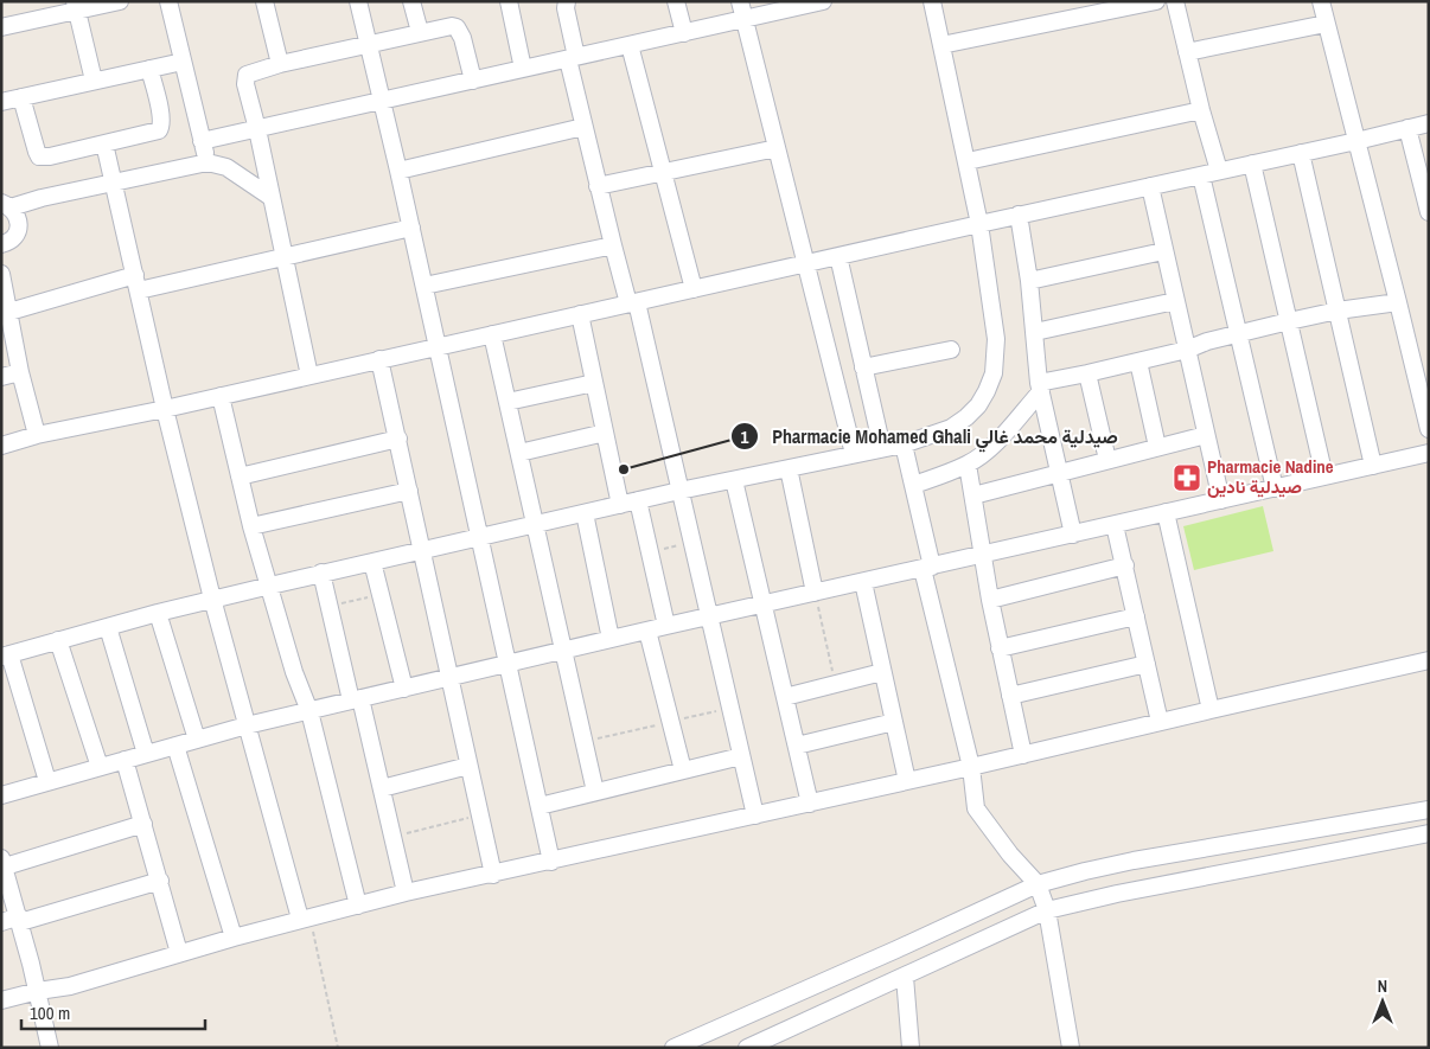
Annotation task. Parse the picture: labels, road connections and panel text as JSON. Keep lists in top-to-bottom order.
{
  "places": {
    "other": ["Pharmacie Mohamed Ghali صيدلية محمد غالي"],
    "pharmacy": ["Pharmacie Nadine صيدلية نادين"]
  },
  "scale_bar": "100 m",
  "north": "top"
}
